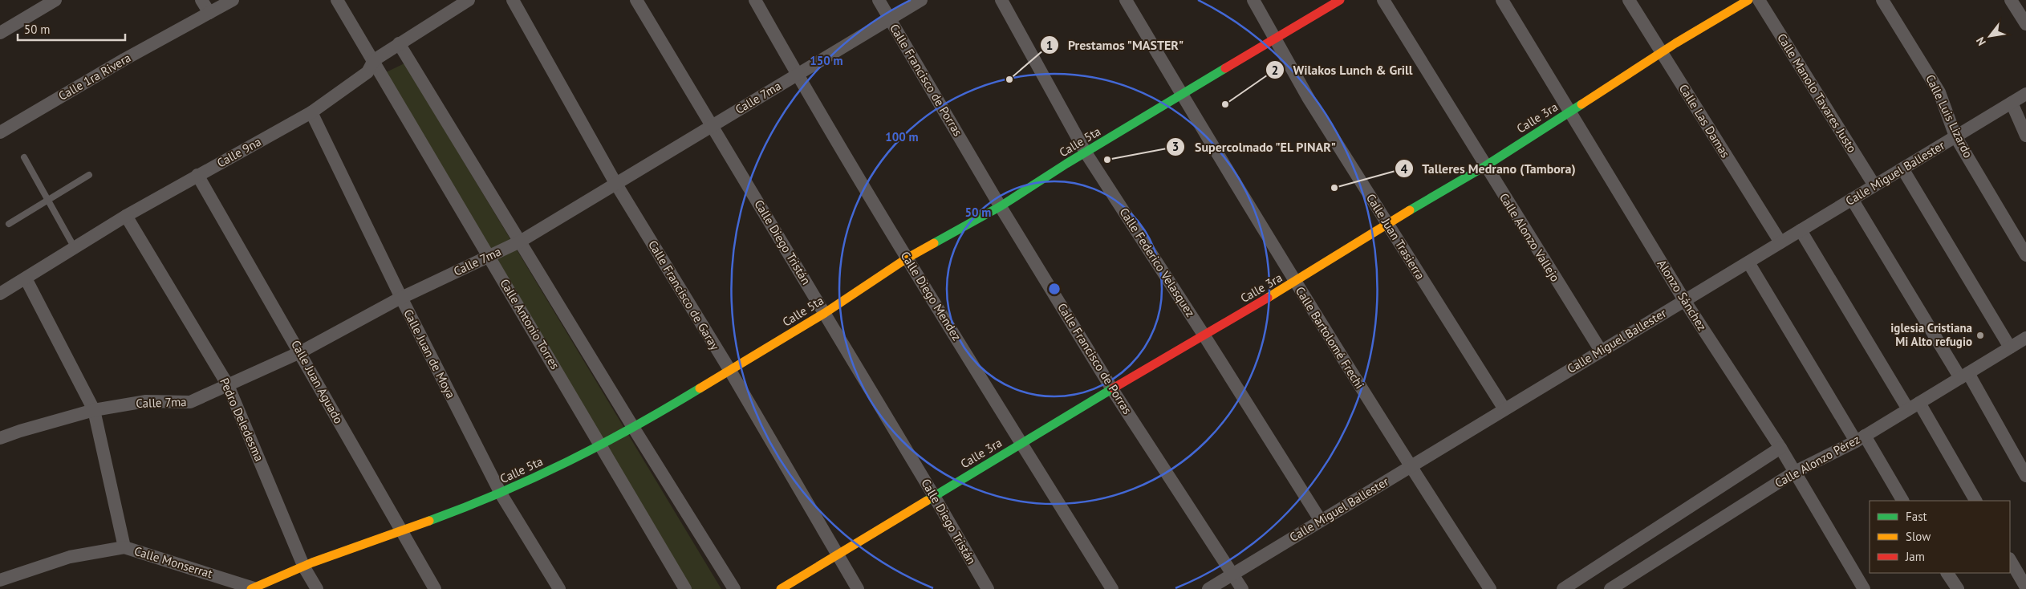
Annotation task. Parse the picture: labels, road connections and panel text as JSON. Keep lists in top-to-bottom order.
{
  "streets": {
    "street": [
      "Calle 1ra Rivera",
      "Calle Francisco de Porras",
      "Calle Manolo Tavares Justo",
      "Calle 7ma",
      "Calle Luis Lizardo",
      "Calle 3ra",
      "Calle Las Damas",
      "Calle 5ta",
      "Calle 9na",
      "Calle Miguel Ballester",
      "Calle Juan Trasierra",
      "Calle Alonzo Vallejo",
      "Calle Diego Tristán",
      "Calle Federico Velasquez",
      "Calle Francisco de Garay",
      "Alonzo Sánchez",
      "Calle Diego Mendez",
      "Calle Antonio Torres",
      "Calle Bartolomé Frechi",
      "Calle Juan de Moya",
      "Calle Juan Aguado",
      "Pedro Deledesma",
      "Calle Alonzo Pérez",
      "Calle Monserrat"
    ]
  },
  "crossings": [
    ["Calle Francisco de Porras", "Calle 7ma"],
    ["Calle Francisco de Porras", "Calle 3ra"],
    ["Calle Francisco de Porras", "Calle 5ta"],
    ["Calle Francisco de Porras", "Calle Miguel Ballester"],
    ["Calle Manolo Tavares Justo", "Calle Miguel Ballester"],
    ["Calle 7ma", "Calle Diego Tristán"],
    ["Calle 7ma", "Calle Francisco de Garay"],
    ["Calle 7ma", "Calle Diego Mendez"],
    ["Calle 7ma", "Calle Antonio Torres"],
    ["Calle 7ma", "Calle Juan de Moya"],
    ["Calle 7ma", "Calle Juan Aguado"],
    ["Calle 7ma", "Pedro Deledesma"],
    ["Calle Luis Lizardo", "Calle Miguel Ballester"],
    ["Calle 3ra", "Calle Las Damas"],
    ["Calle 3ra", "Calle Juan Trasierra"],
    ["Calle 3ra", "Calle Alonzo Vallejo"],
    ["Calle 3ra", "Calle Diego Tristán"],
    ["Calle 3ra", "Calle Federico Velasquez"],
    ["Calle 3ra", "Calle Francisco de Garay"],
    ["Calle 3ra", "Alonzo Sánchez"],
    ["Calle 3ra", "Calle Diego Mendez"],
    ["Calle 3ra", "Calle Bartolomé Frechi"],
    ["Calle Las Damas", "Calle Miguel Ballester"],
    ["Calle 5ta", "Calle Juan Trasierra"],
    ["Calle 5ta", "Calle Diego Tristán"],
    ["Calle 5ta", "Calle Federico Velasquez"],
    ["Calle 5ta", "Calle Francisco de Garay"],
    ["Calle 5ta", "Calle Diego Mendez"],
    ["Calle 5ta", "Calle Antonio Torres"],
    ["Calle 5ta", "Calle Bartolomé Frechi"],
    ["Calle 5ta", "Calle Juan de Moya"],
    ["Calle 5ta", "Calle Juan Aguado"],
    ["Calle 5ta", "Pedro Deledesma"],
    ["Calle 5ta", "Calle Monserrat"],
    ["Calle 9na", "Calle Antonio Torres"],
    ["Calle 9na", "Calle Juan de Moya"],
    ["Calle 9na", "Calle Juan Aguado"],
    ["Calle 9na", "Pedro Deledesma"],
    ["Calle Miguel Ballester", "Calle Juan Trasierra"],
    ["Calle Miguel Ballester", "Calle Alonzo Vallejo"],
    ["Calle Miguel Ballester", "Calle Federico Velasquez"],
    ["Calle Miguel Ballester", "Alonzo Sánchez"],
    ["Calle Miguel Ballester", "Calle Bartolomé Frechi"],
    ["Alonzo Sánchez", "Calle Alonzo Pérez"]
  ],
  "places": [
    "Prestamos \"MASTER\"",
    "Wilakos Lunch & Grill",
    "Supercolmado \"EL PINAR\"",
    "Talleres Medrano (Tambora)",
    "iglesia Cristiana Mi Alto refugio"
  ],
  "legend": ["Fast", "Slow", "Jam"],
  "scale_bar": "50 m",
  "north": "bottom left",
  "rings": ["150 m", "100 m", "50 m"]
}
